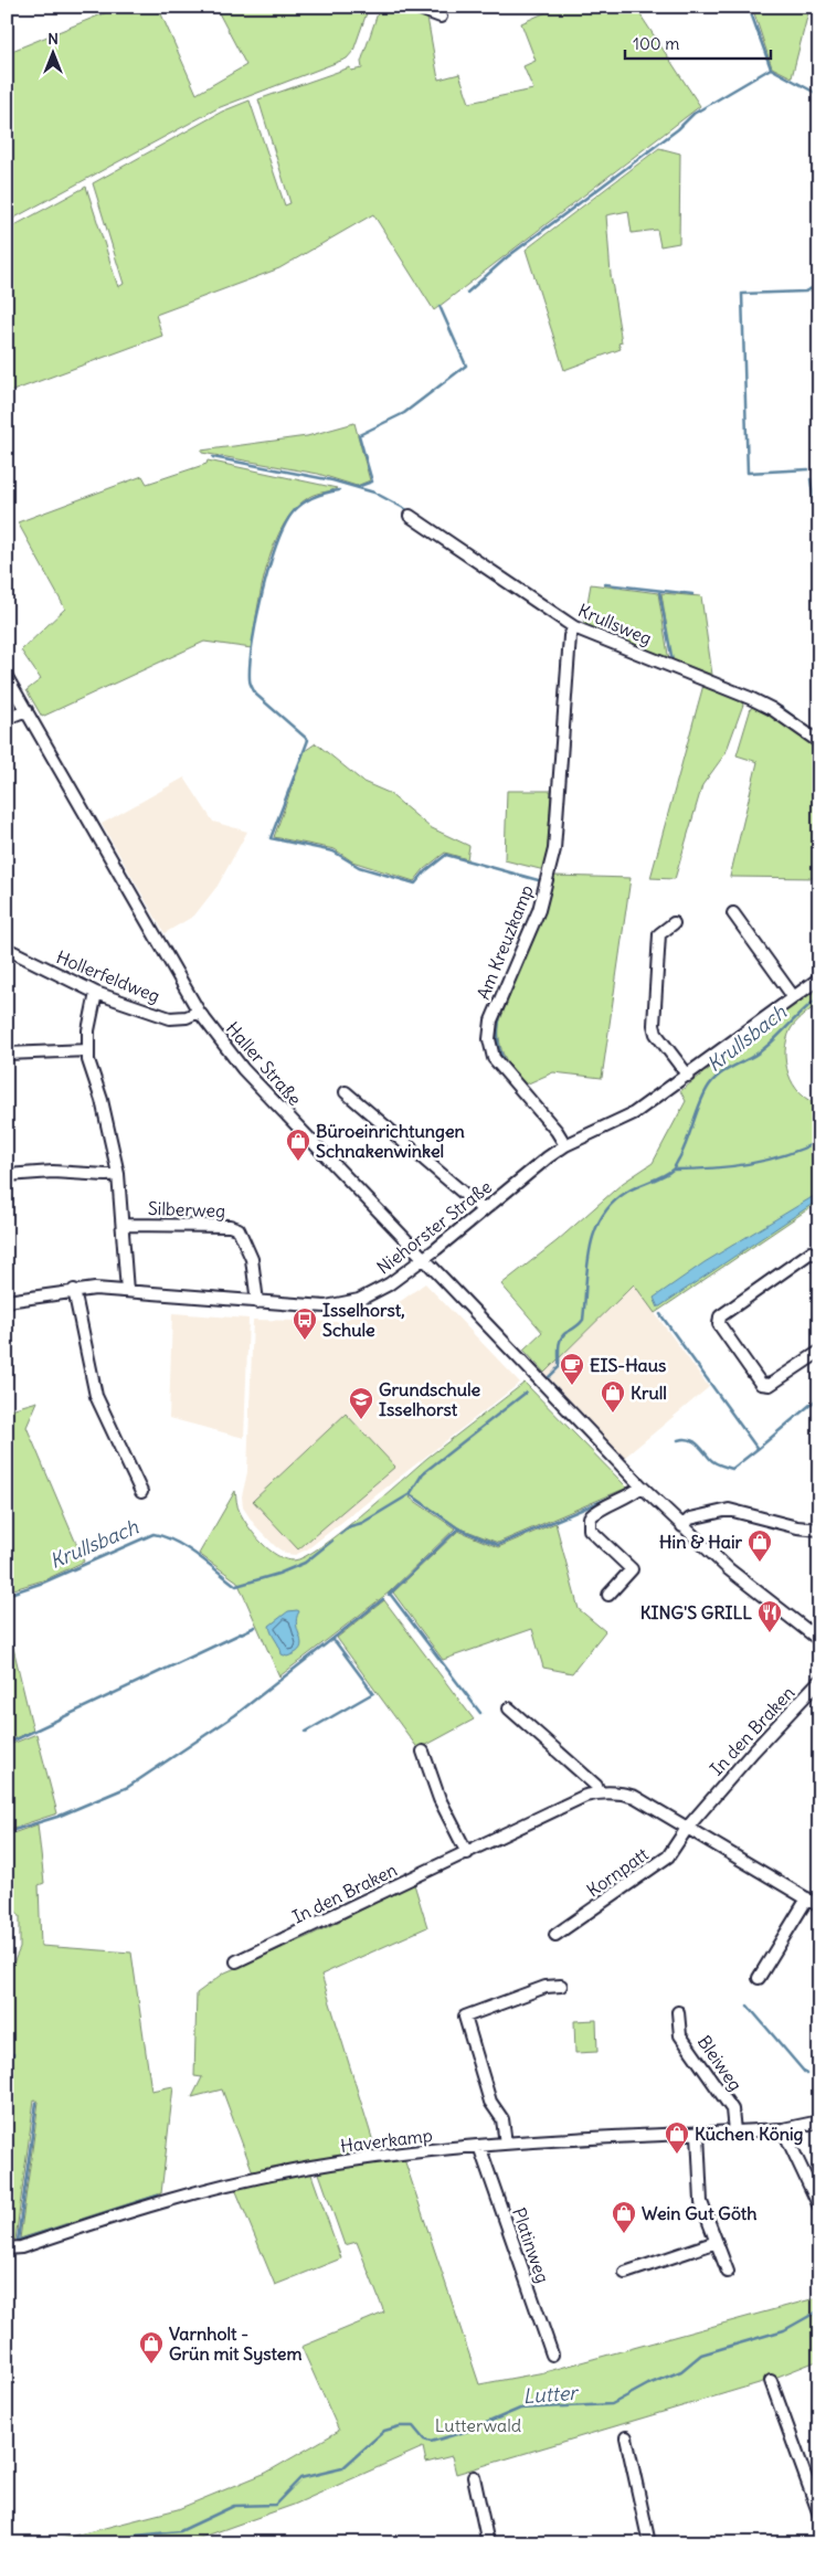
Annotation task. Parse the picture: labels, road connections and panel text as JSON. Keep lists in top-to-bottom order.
{
  "streets": {
    "street": [
      "Krullsweg",
      "Am Kreuzkamp",
      "Hollerfeldweg",
      "Haller Straße",
      "Silberweg",
      "Niehorster Straße",
      "In den Braken",
      "Kornpatt",
      "Bleiweg",
      "Haverkamp",
      "Platinweg"
    ]
  },
  "crossings": [
    ["Krullsweg", "Am Kreuzkamp"],
    ["Am Kreuzkamp", "Niehorster Straße"],
    ["Hollerfeldweg", "Haller Straße"],
    ["Hollerfeldweg", "Silberweg"],
    ["Haller Straße", "Niehorster Straße"],
    ["Silberweg", "Niehorster Straße"],
    ["In den Braken", "Kornpatt"],
    ["Bleiweg", "Haverkamp"],
    ["Haverkamp", "Platinweg"]
  ],
  "water": ["Krullsbach", "Lutter"],
  "parks": ["Lutterwald"],
  "places": {
    "shop": [
      "Büroeinrichtungen Schnakenwinkel",
      "Krull",
      "Hin & Hair",
      "Küchen König",
      "Wein Gut Göth",
      "Varnholt - Grün mit System"
    ],
    "bus stop": ["Isselhorst, Schule"],
    "cafe": ["EIS-Haus"],
    "school or university": ["Grundschule Isselhorst"],
    "restaurant": ["KING'S GRILL"]
  },
  "scale_bar": "100 m",
  "north": "top"
}
